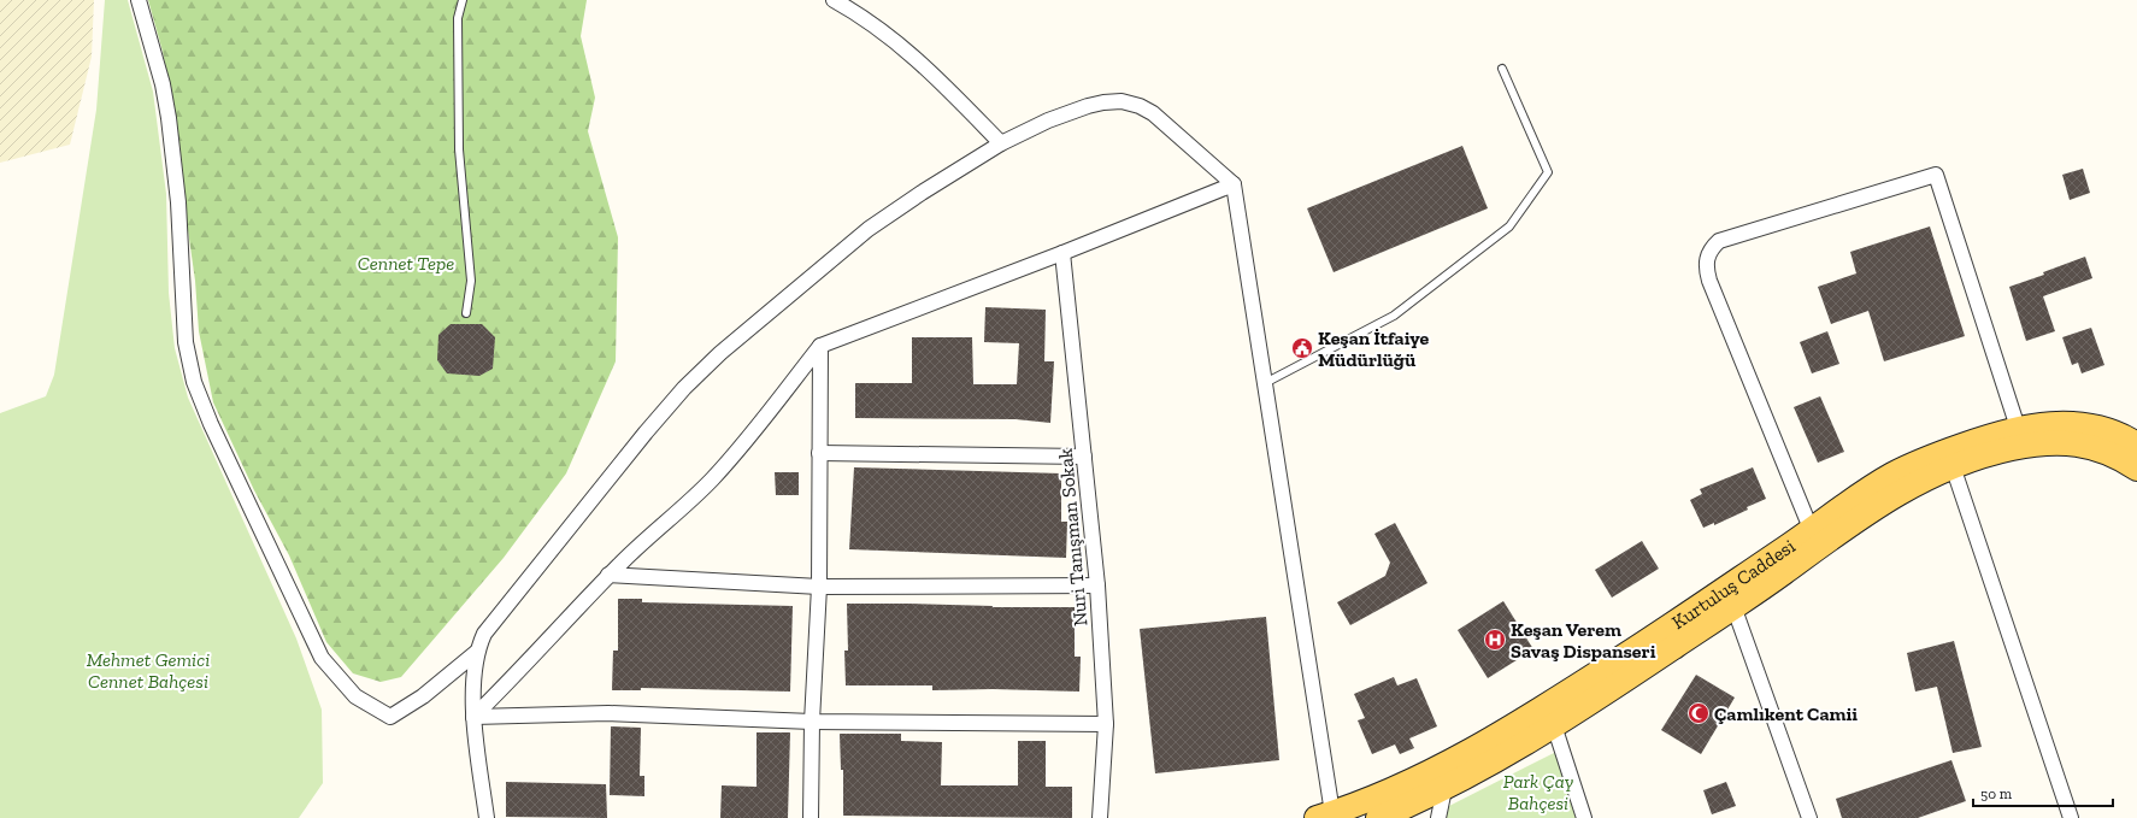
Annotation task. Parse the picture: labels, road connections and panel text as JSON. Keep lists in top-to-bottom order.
{
  "streets": {
    "main road": ["Kurtuluş Caddesi"],
    "street": ["Nuri Tanışman Sokak"]
  },
  "parks": ["Cennet Tepe", "Mehmet Gemici Cennet Bahçesi", "Park Çay Bahçesi"],
  "places": {
    "public building": ["Keşan İtfaiye Müdürlüğü"],
    "hospital": ["Keşan Verem Savaş Dispanseri"],
    "mosque": ["Çamlıkent Camii"]
  },
  "scale_bar": "50 m"
}
